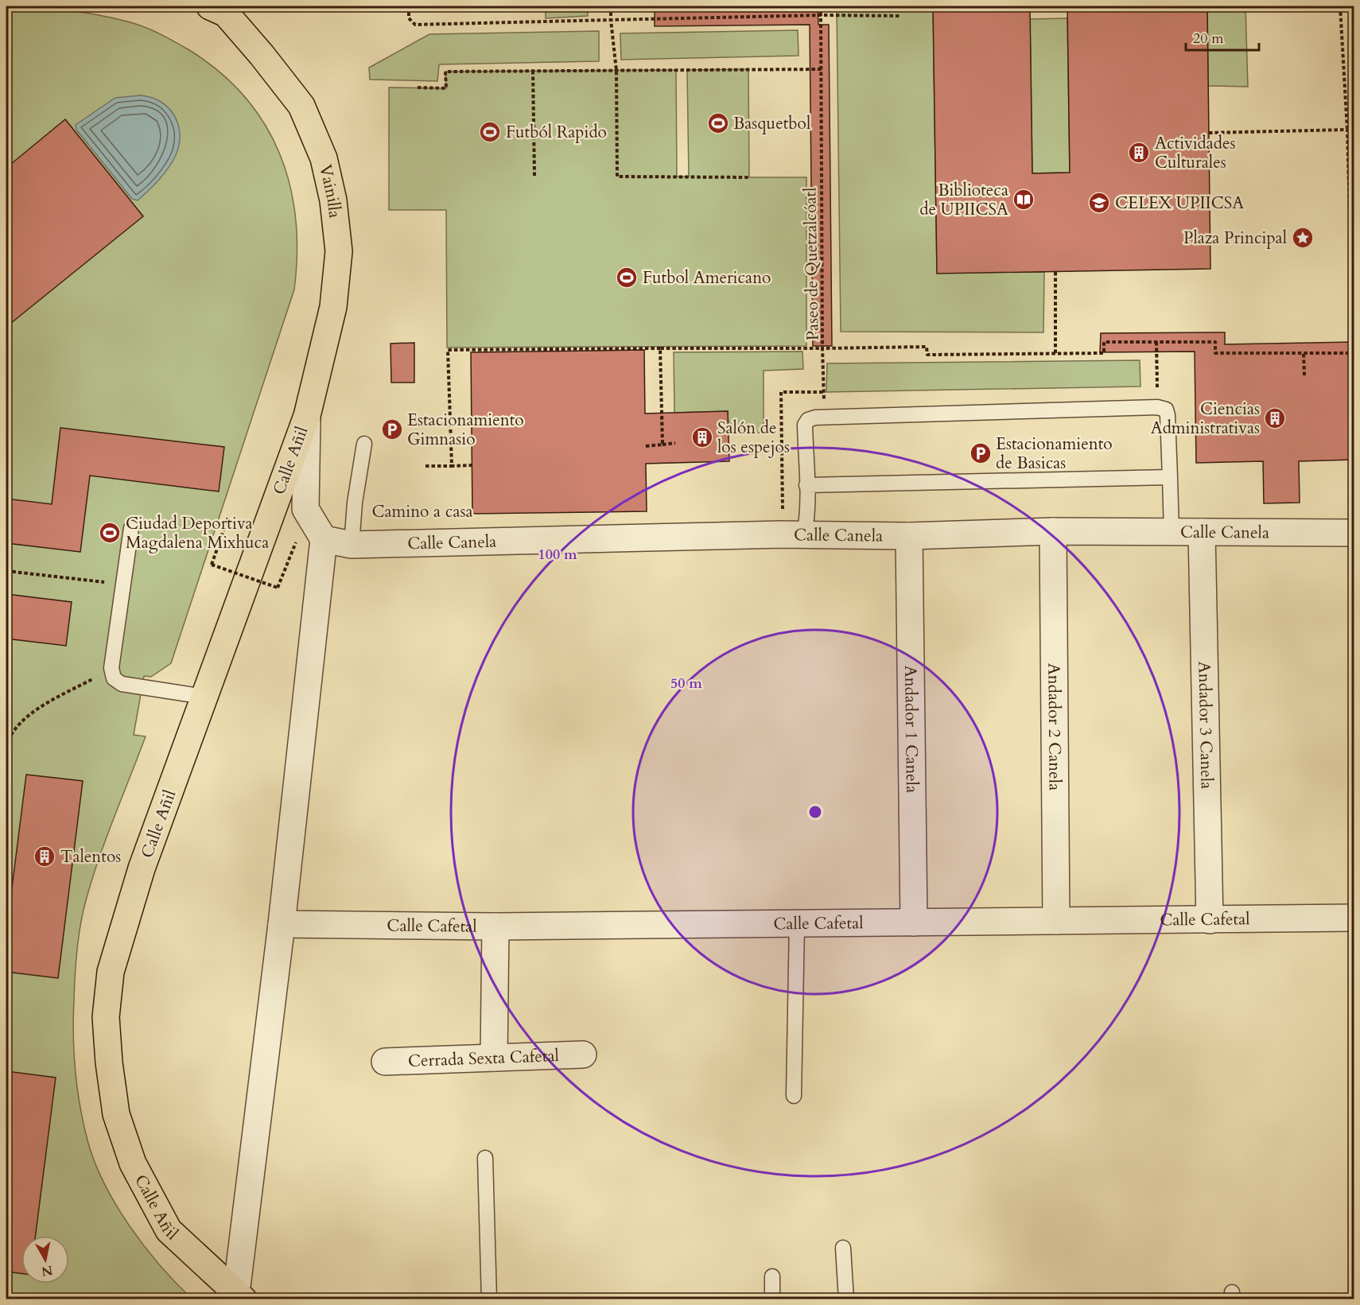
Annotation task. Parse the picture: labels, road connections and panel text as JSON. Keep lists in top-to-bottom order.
{
  "streets": {
    "main road": ["Vainilla", "Calle Añil"],
    "street": [
      "Calle Canela",
      "Andador 2 Canela",
      "Andador 3 Canela",
      "Andador 1 Canela",
      "Calle Cafetal",
      "Cerrada Sexta Cafetal"
    ],
    "path": ["Paseo de Quetzalcóatl"]
  },
  "crossings": [
    ["Vainilla", "Calle Añil"],
    ["Calle Añil", "Calle Canela"],
    ["Calle Añil", "Calle Cafetal"],
    ["Calle Canela", "Andador 2 Canela"],
    ["Calle Canela", "Andador 3 Canela"],
    ["Calle Canela", "Andador 1 Canela"],
    ["Andador 2 Canela", "Calle Cafetal"],
    ["Andador 3 Canela", "Calle Cafetal"],
    ["Andador 1 Canela", "Calle Cafetal"]
  ],
  "places": {
    "sports": [
      "Basquetbol",
      "Futból Rapido",
      "Futbol Americano",
      "Ciudad Deportiva Magdalena Mixhuca"
    ],
    "building": [
      "Actividades Culturales",
      "Ciencias Administrativas",
      "Salón de los espejos",
      "Talentos"
    ],
    "library": ["Biblioteca de UPIICSA"],
    "school or university": ["CELEX UPIICSA"],
    "place": ["Plaza Principal"],
    "parking": ["Estacionamiento Gimnasio", "Estacionamiento de Basicas"]
  },
  "scale_bar": "20 m",
  "north": "bottom",
  "rings": ["100 m", "50 m"]
}
